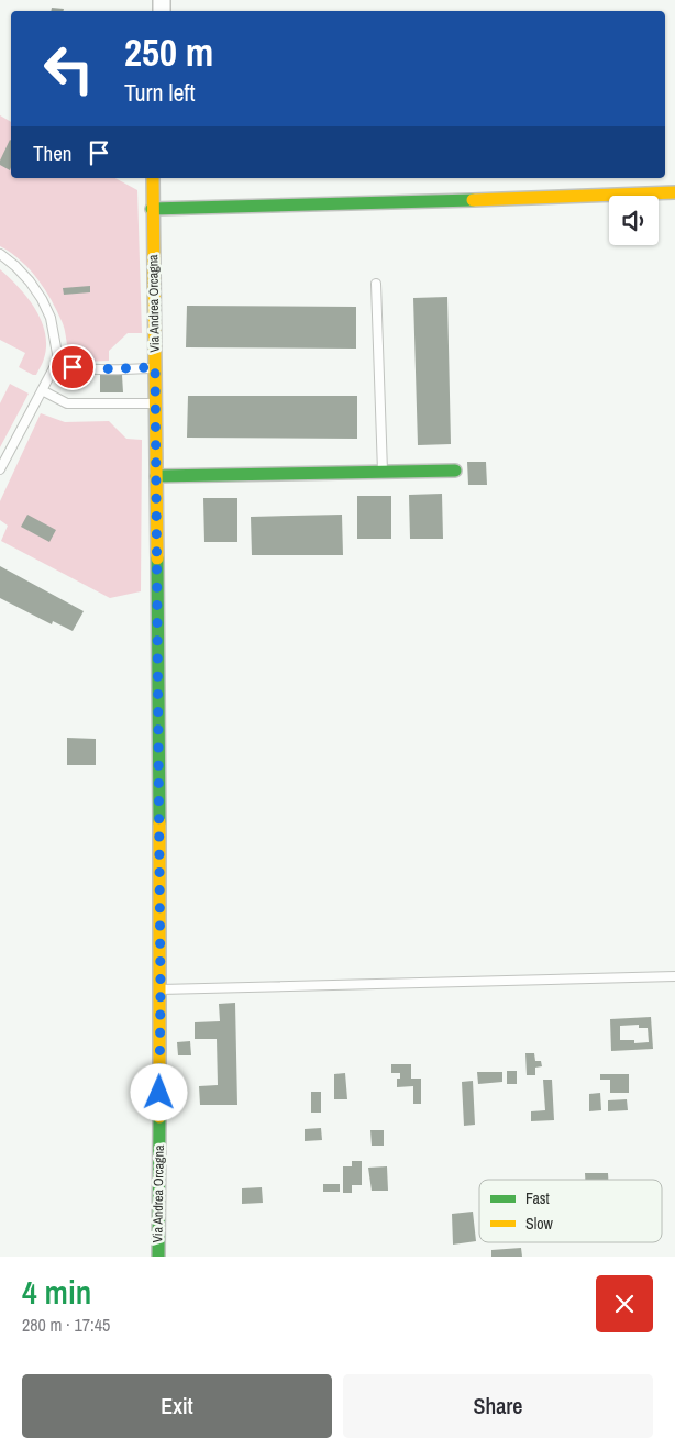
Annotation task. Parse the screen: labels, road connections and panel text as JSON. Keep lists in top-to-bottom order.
{
  "streets": {
    "street": ["Via Andrea Orcagna"]
  },
  "legend": ["Fast", "Slow"],
  "page": {
    "turn": ["250 m", "Turn left"],
    "then": "Then",
    "heading": ["4 min", "280 m · 17:45"],
    "buttons": ["Exit", "Share"]
  }
}
